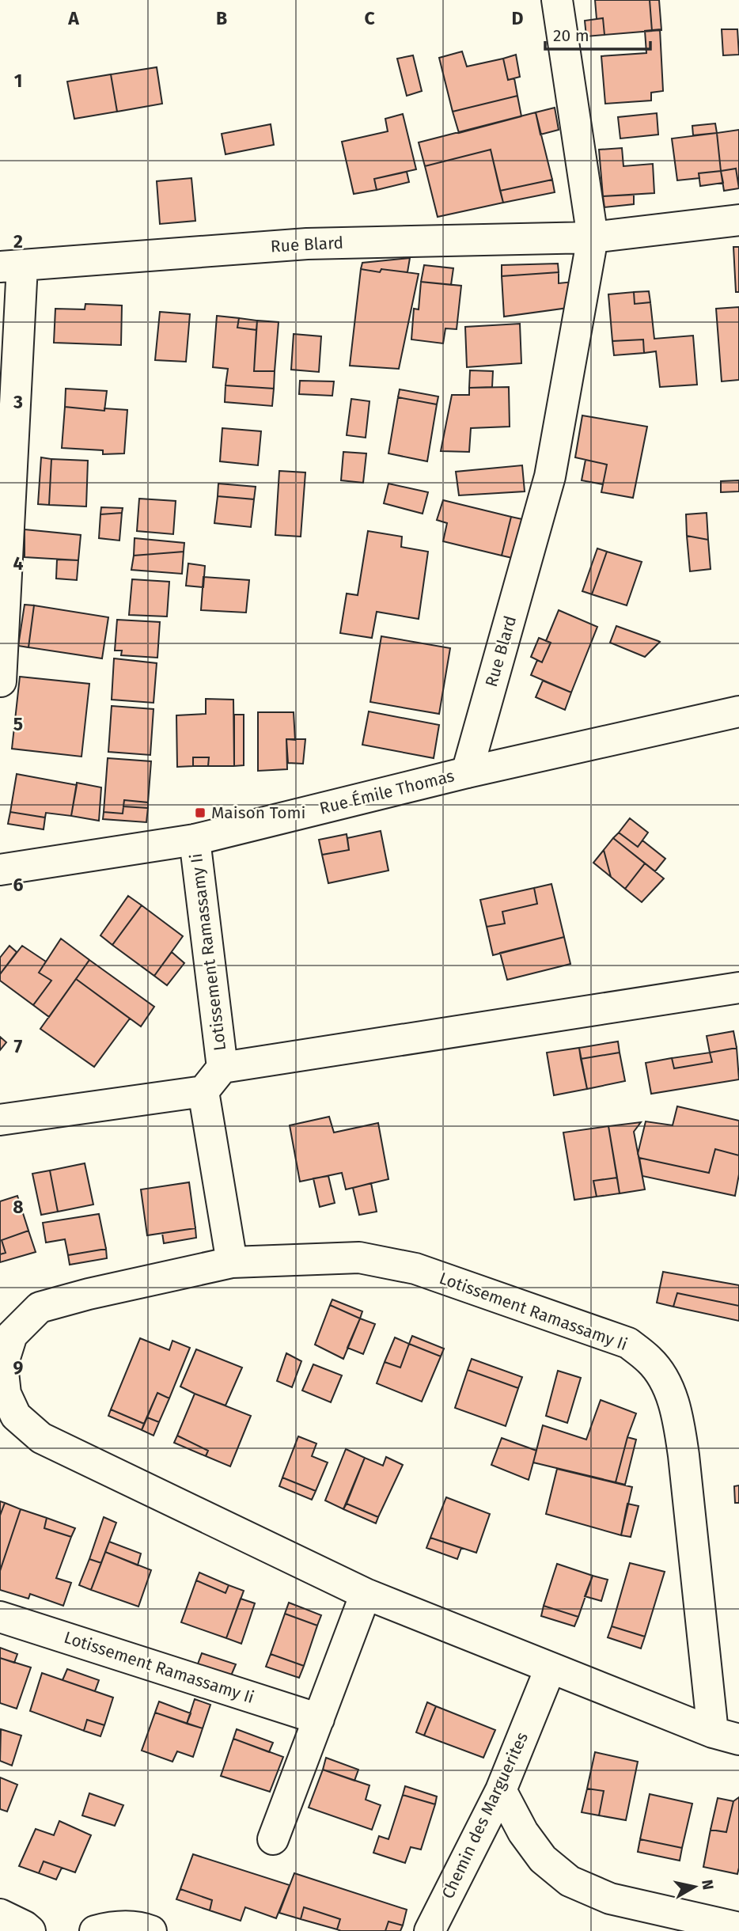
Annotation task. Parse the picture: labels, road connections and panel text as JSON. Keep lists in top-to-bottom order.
{
  "streets": {
    "street": [
      "Rue Blard",
      "Rue Émile Thomas",
      "Lotissement Ramassamy Ii",
      "Chemin des Marguerites"
    ]
  },
  "crossings": [
    ["Rue Blard", "Rue Émile Thomas"],
    ["Rue Émile Thomas", "Lotissement Ramassamy Ii"],
    ["Lotissement Ramassamy Ii", "Chemin des Marguerites"]
  ],
  "places": {
    "transit": ["Maison Tomi"]
  },
  "scale_bar": "20 m",
  "north": "right",
  "grid": {
    "columns": [
      "A",
      "B",
      "C",
      "D"
    ],
    "rows": [
      "1",
      "2",
      "3",
      "4",
      "5",
      "6",
      "7",
      "8",
      "9"
    ]
  }
}
